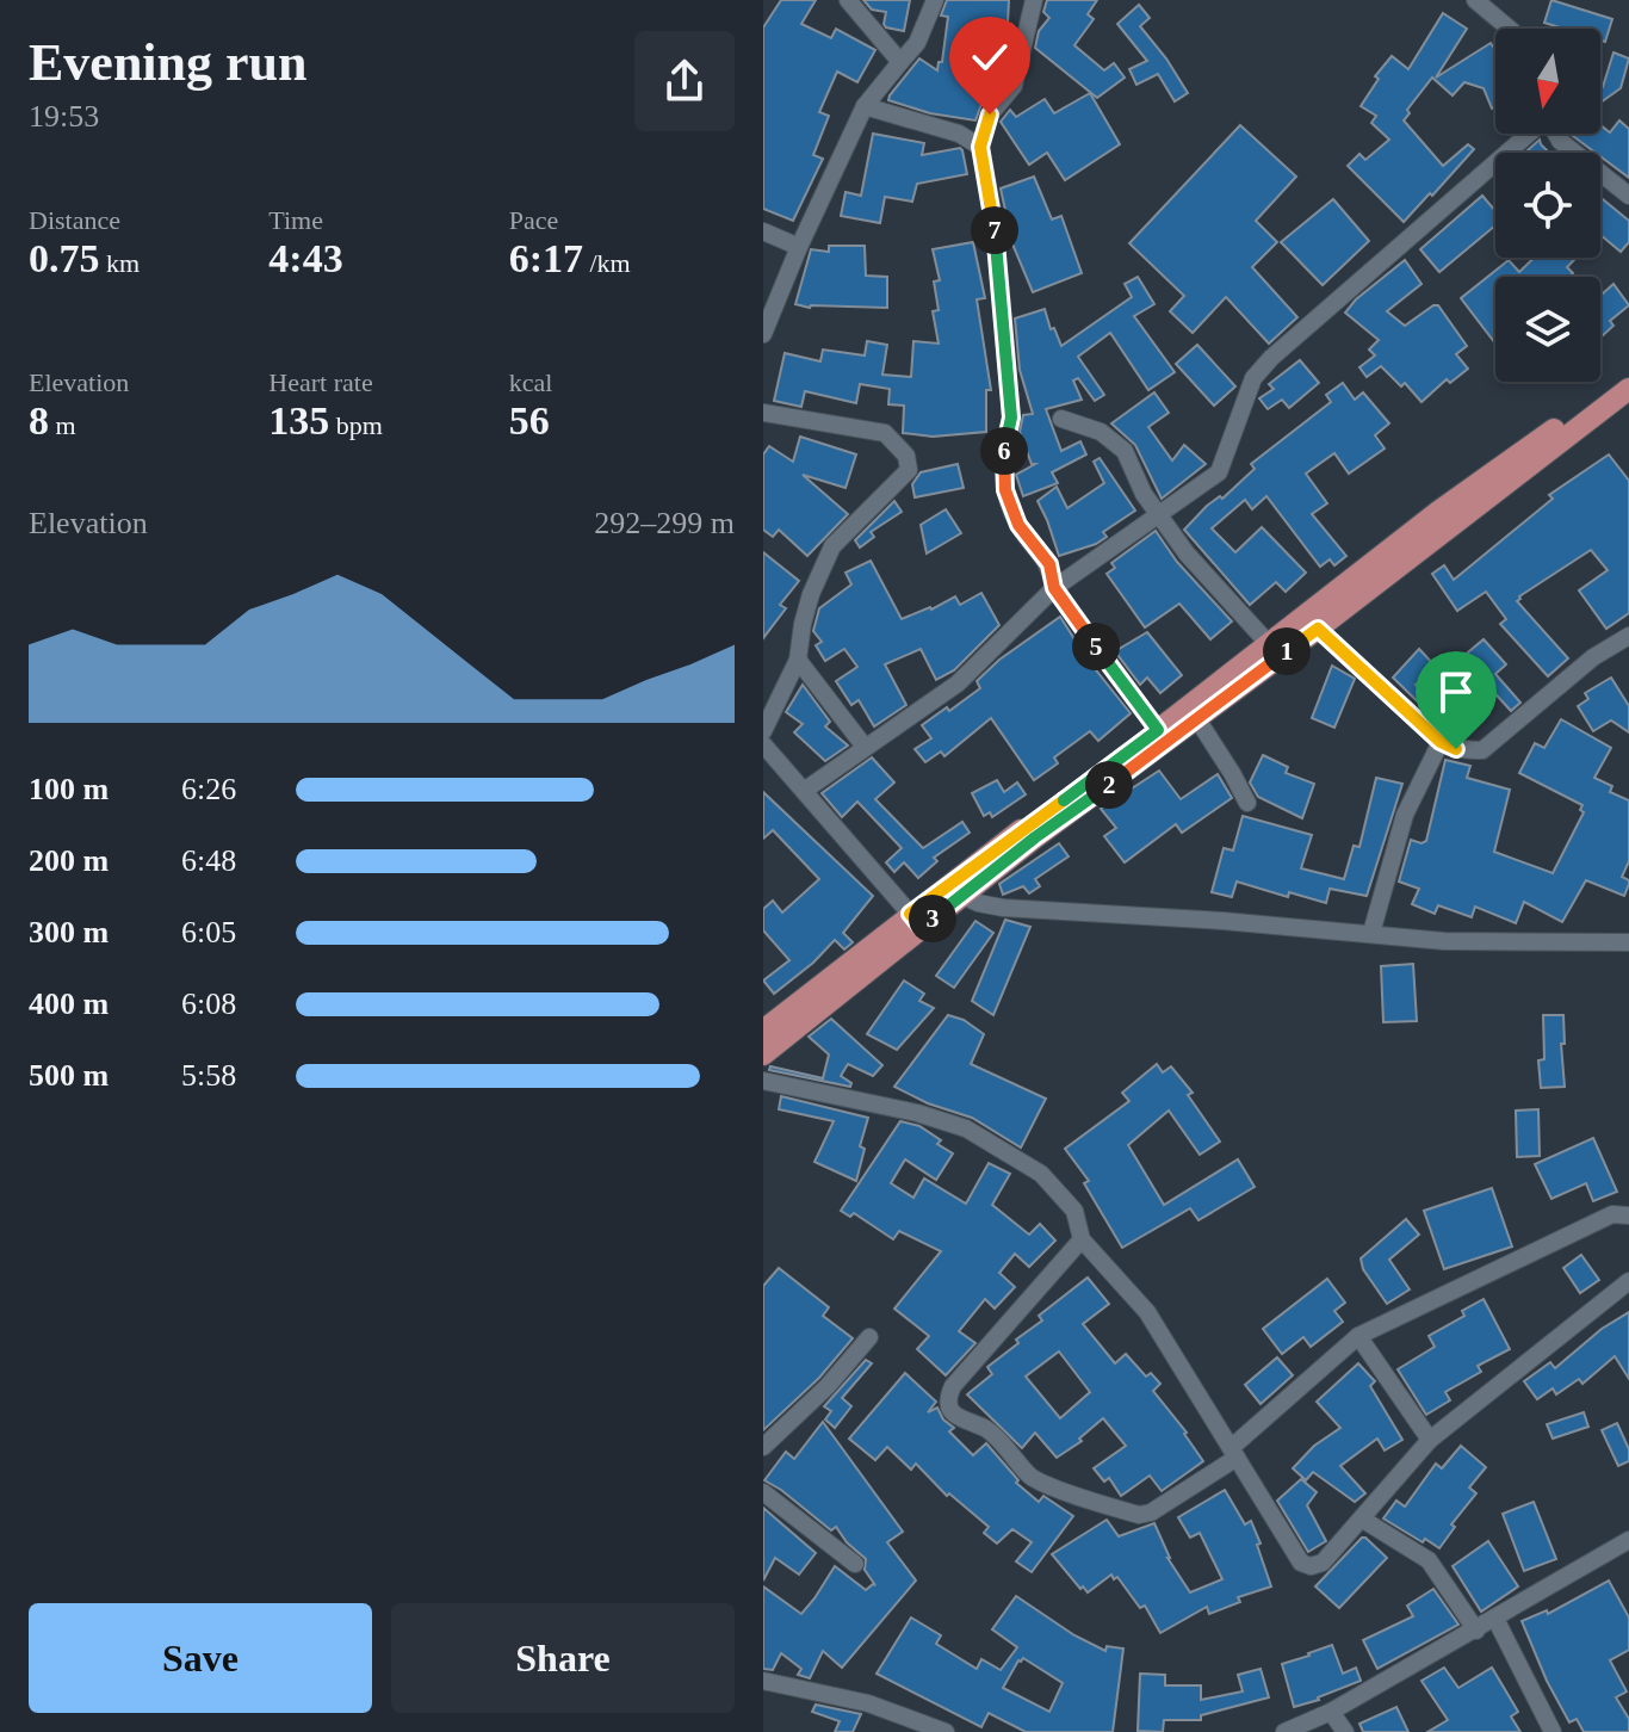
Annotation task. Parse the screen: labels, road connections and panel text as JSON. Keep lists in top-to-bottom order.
{
  "north": "bottom",
  "page": {
    "heading": ["Evening run", "19:53"],
    "stats": [
      ["Distance", "0.75 km"],
      ["Time", "4:43"],
      ["Pace", "6:17 /km"],
      ["Elevation", "8 m"],
      ["Heart rate", "135 bpm"],
      ["kcal", "56"]
    ],
    "pins": [
      "7",
      "6",
      "5",
      "1",
      "2",
      "3"
    ],
    "chart": ["Elevation", "292–299 m"],
    "list": [
      {
        "name": "100 m",
        "note": "6:26"
      },
      {
        "name": "200 m",
        "note": "6:48"
      },
      {
        "name": "300 m",
        "note": "6:05"
      },
      {
        "name": "400 m",
        "note": "6:08"
      },
      {
        "name": "500 m",
        "note": "5:58"
      }
    ],
    "buttons": ["Save", "Share"]
  }
}
